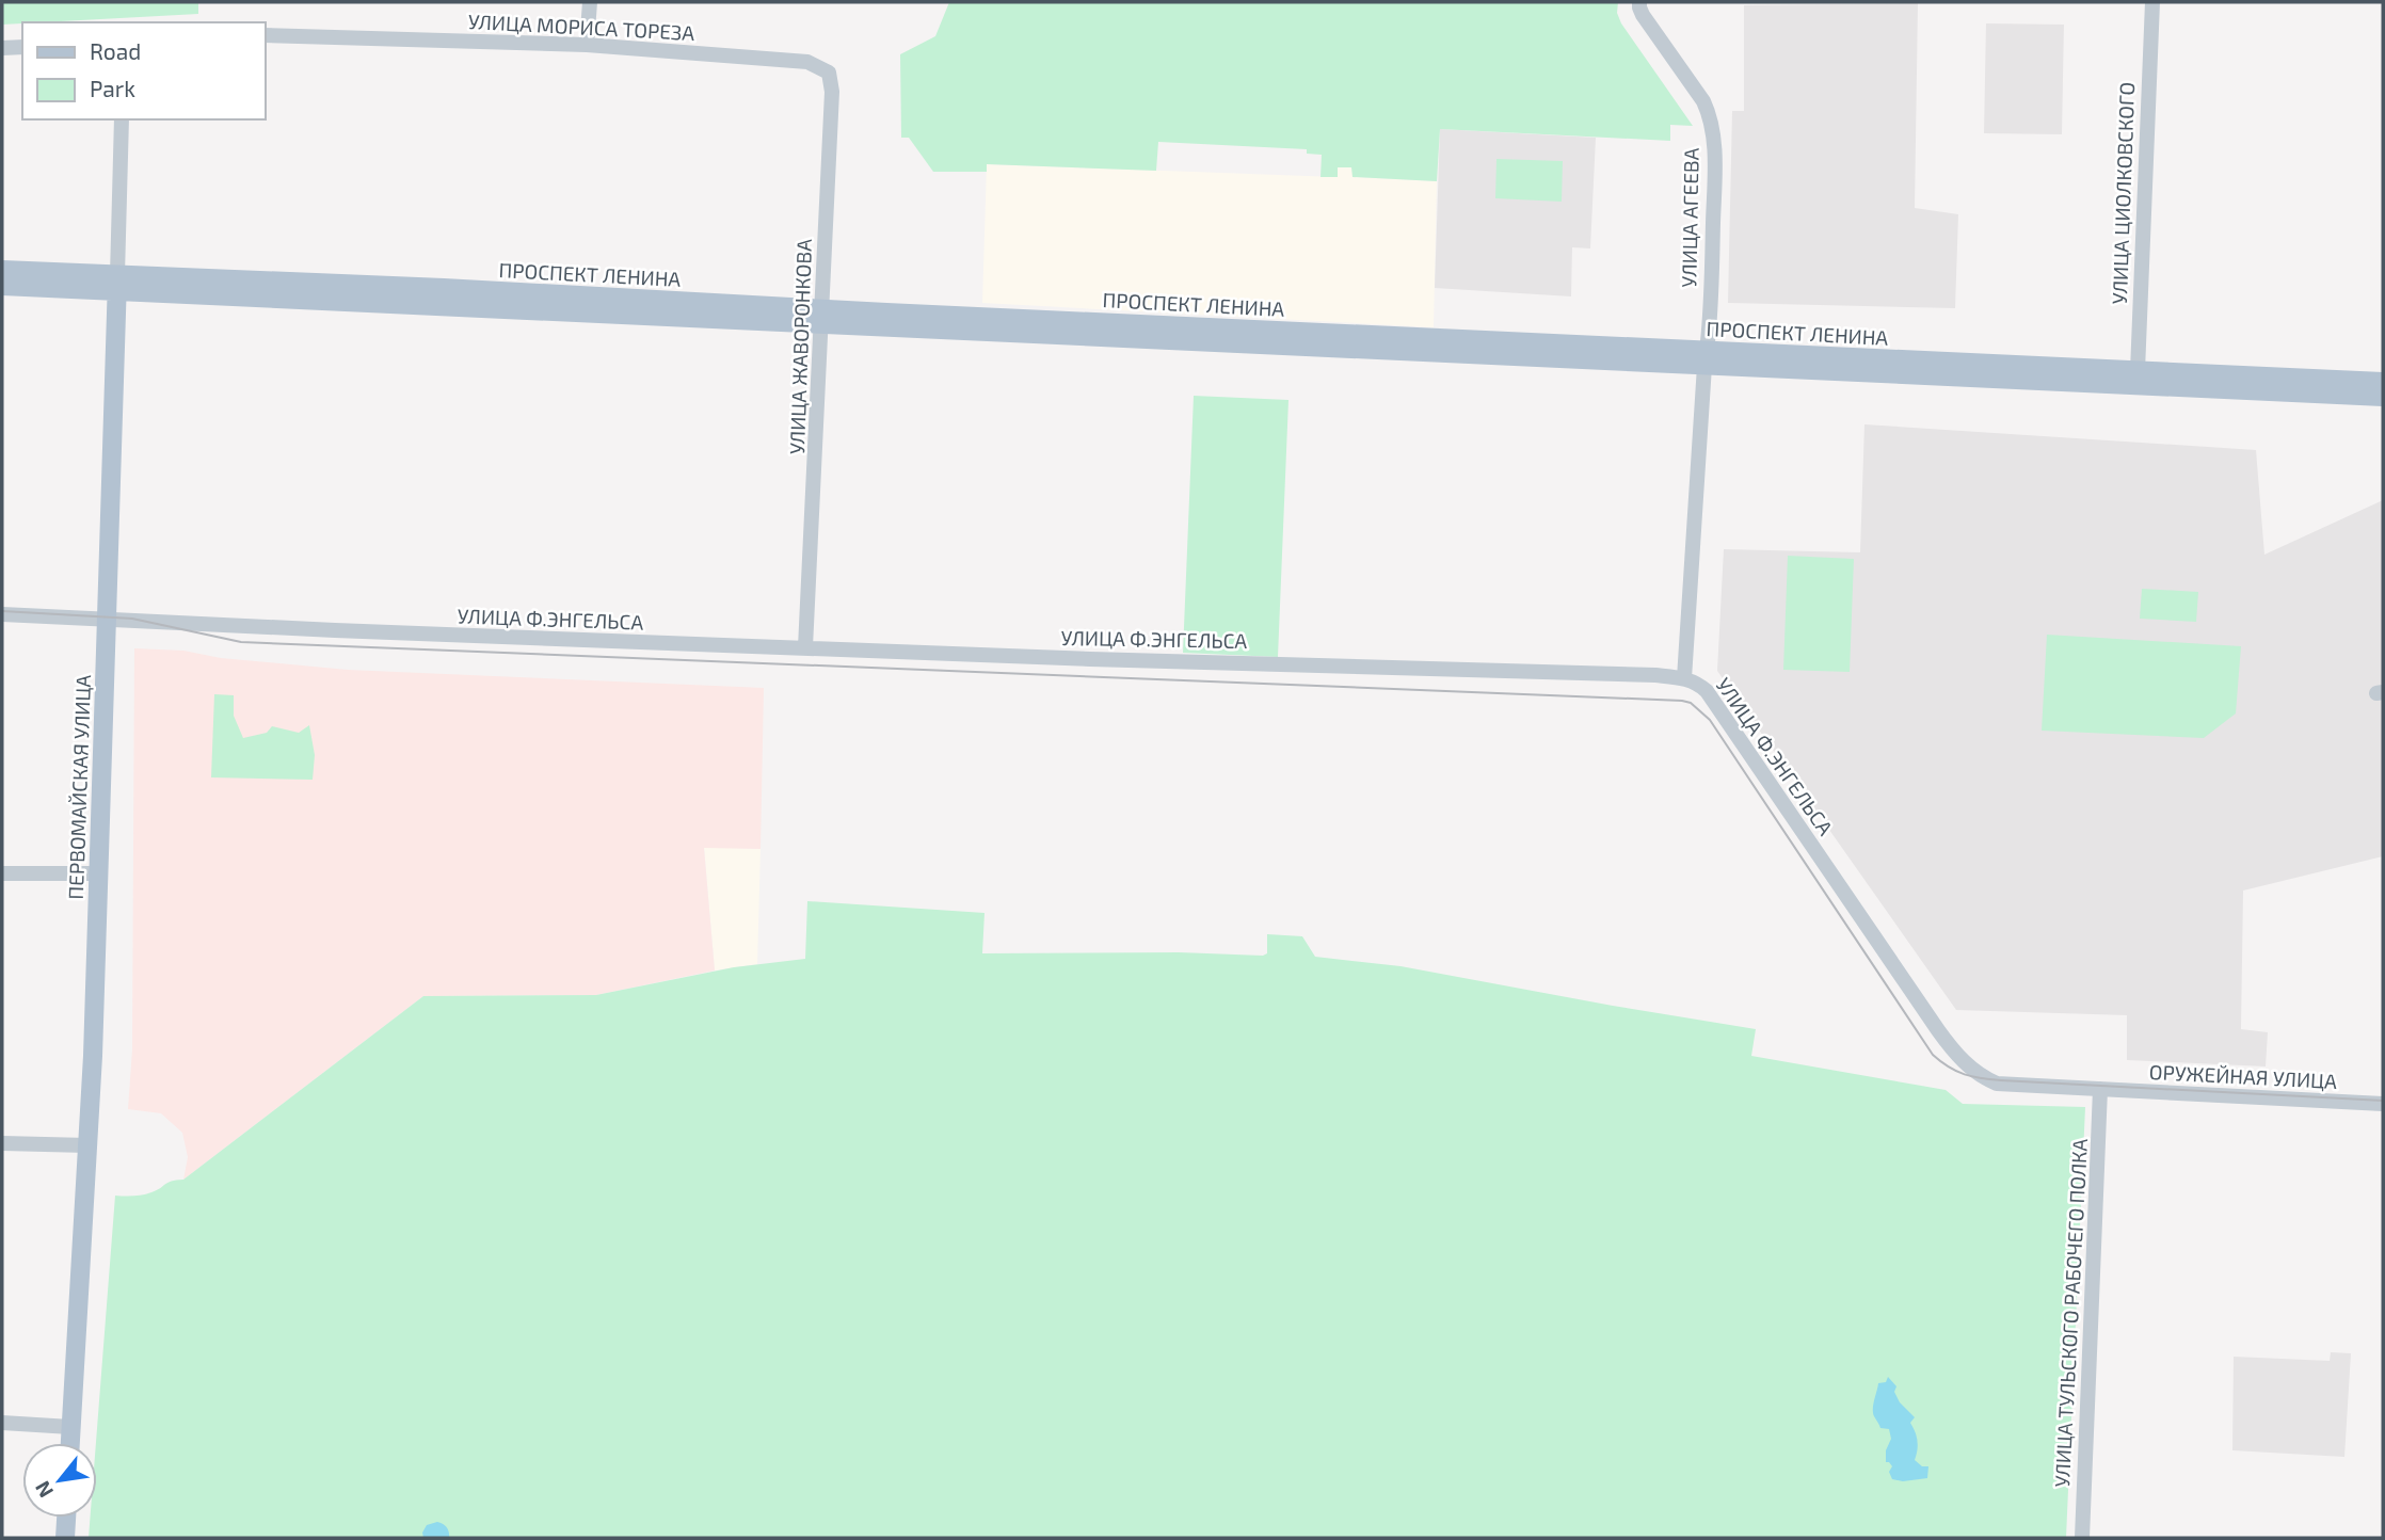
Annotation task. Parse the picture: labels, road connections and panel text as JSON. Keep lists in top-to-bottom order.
{
  "streets": {
    "main road": ["ПРОСПЕКТ ЛЕНИНА", "ПЕРВОМАЙСКАЯ УЛИЦА"],
    "street": [
      "УЛИЦА МОРИСА ТОРЕЗА",
      "УЛИЦА ЦИОЛКОВСКОГО",
      "УЛИЦА АГЕЕВА",
      "УЛИЦА ЖАВОРОНКОВА",
      "УЛИЦА Ф.ЭНГЕЛЬСА",
      "ОРУЖЕЙНАЯ УЛИЦА",
      "УЛИЦА ТУЛЬСКОГО РАБОЧЕГО ПОЛКА"
    ]
  },
  "crossings": [
    ["УЛИЦА МОРИСА ТОРЕЗА", "УЛИЦА ЖАВОРОНКОВА"],
    ["УЛИЦА ЦИОЛКОВСКОГО", "ПРОСПЕКТ ЛЕНИНА"],
    ["УЛИЦА АГЕЕВА", "ПРОСПЕКТ ЛЕНИНА"],
    ["УЛИЦА АГЕЕВА", "УЛИЦА Ф.ЭНГЕЛЬСА"],
    ["ПРОСПЕКТ ЛЕНИНА", "УЛИЦА ЖАВОРОНКОВА"],
    ["ПРОСПЕКТ ЛЕНИНА", "ПЕРВОМАЙСКАЯ УЛИЦА"],
    ["УЛИЦА ЖАВОРОНКОВА", "УЛИЦА Ф.ЭНГЕЛЬСА"],
    ["УЛИЦА Ф.ЭНГЕЛЬСА", "ПЕРВОМАЙСКАЯ УЛИЦА"],
    ["УЛИЦА Ф.ЭНГЕЛЬСА", "ОРУЖЕЙНАЯ УЛИЦА"],
    ["УЛИЦА Ф.ЭНГЕЛЬСА", "УЛИЦА ТУЛЬСКОГО РАБОЧЕГО ПОЛКА"],
    ["ОРУЖЕЙНАЯ УЛИЦА", "УЛИЦА ТУЛЬСКОГО РАБОЧЕГО ПОЛКА"]
  ],
  "legend": ["Road", "Park"],
  "north": "bottom left"
}
